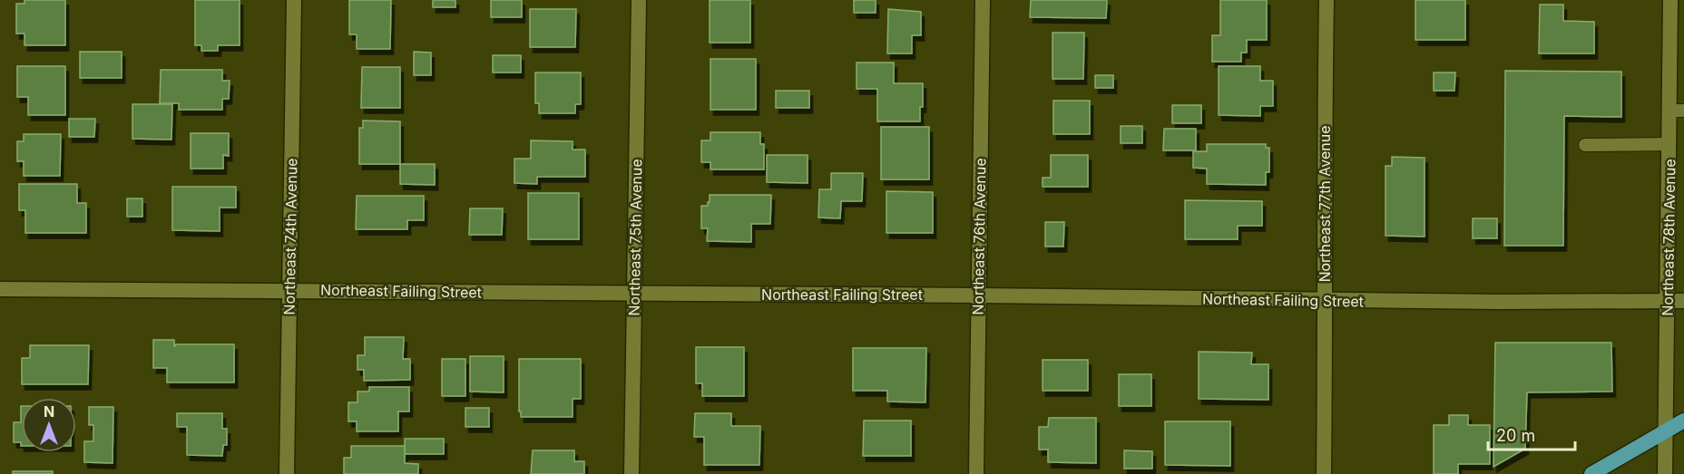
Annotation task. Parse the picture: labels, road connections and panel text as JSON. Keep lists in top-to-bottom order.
{
  "streets": {
    "street": [
      "Northeast 77th Avenue",
      "Northeast 74th Avenue",
      "Northeast 76th Avenue",
      "Northeast 75th Avenue",
      "Northeast 78th Avenue",
      "Northeast Failing Street"
    ]
  },
  "crossings": [
    ["Northeast 77th Avenue", "Northeast Failing Street"],
    ["Northeast 74th Avenue", "Northeast Failing Street"],
    ["Northeast 76th Avenue", "Northeast Failing Street"],
    ["Northeast 75th Avenue", "Northeast Failing Street"],
    ["Northeast 78th Avenue", "Northeast Failing Street"]
  ],
  "scale_bar": "20 m",
  "north": "top"
}
